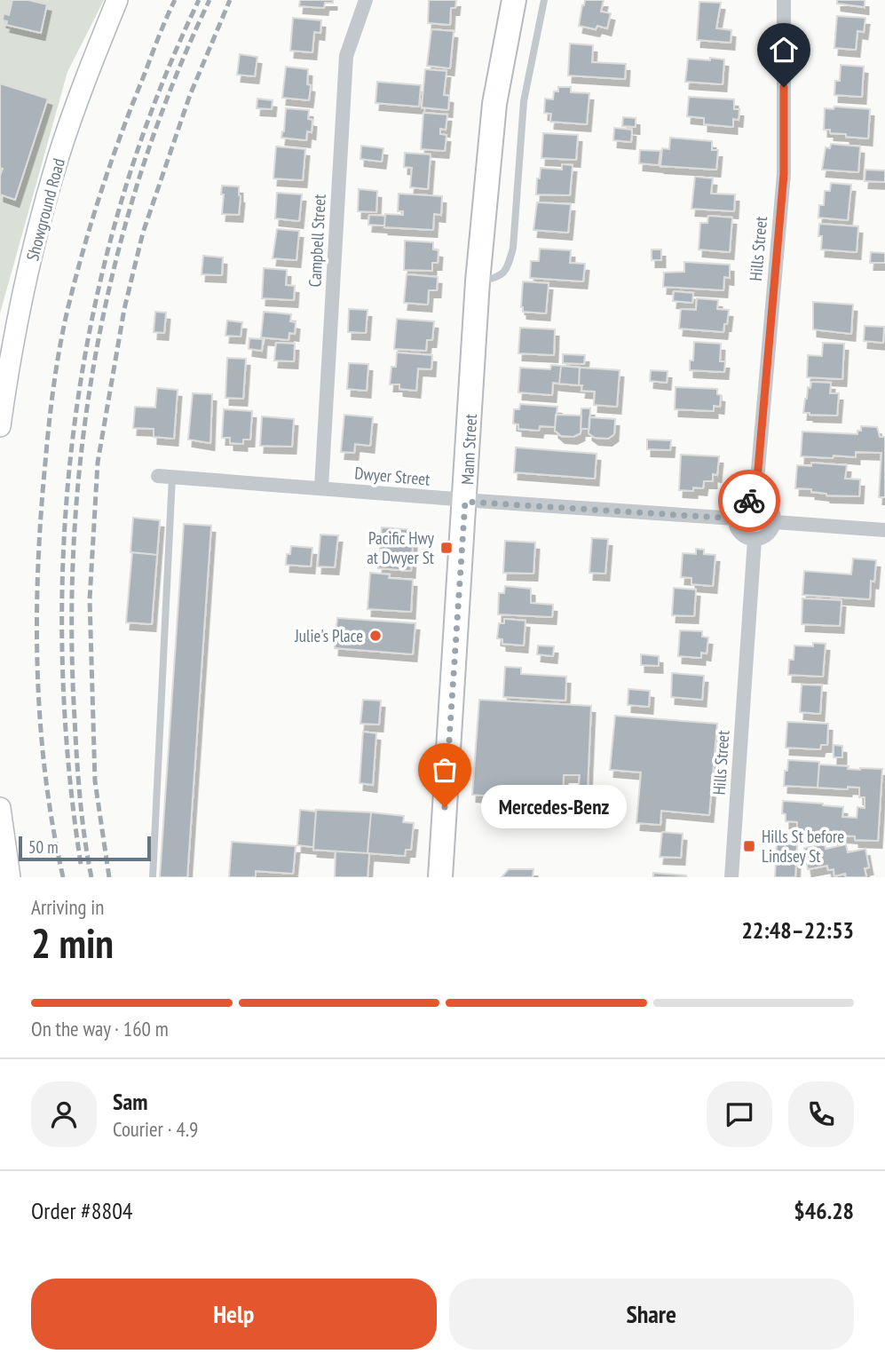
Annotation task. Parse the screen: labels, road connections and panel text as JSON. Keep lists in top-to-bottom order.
{
  "streets": {
    "main road": ["Mann Street"],
    "street": [
      "Showground Road",
      "Campbell Street",
      "Hills Street",
      "Dwyer Street"
    ]
  },
  "crossings": [
    ["Campbell Street", "Dwyer Street"],
    ["Hills Street", "Dwyer Street"],
    ["Mann Street", "Dwyer Street"]
  ],
  "places": {
    "transit": ["Pacific Hwy at Dwyer St", "Hills St before Lindsey St"],
    "other": ["Julie's Place", "Mercedes-Benz"]
  },
  "scale_bar": "50 m",
  "page": {
    "bubble": "Mercedes-Benz",
    "scale": "50 m",
    "heading": ["2 min", "Arriving in", "22:48–22:53"],
    "panel": [
      "Sam",
      "Courier · 4.9",
      "Order #8804",
      "$46.28"
    ],
    "bar": "On the way · 160 m",
    "buttons": ["Help", "Share"]
  }
}
